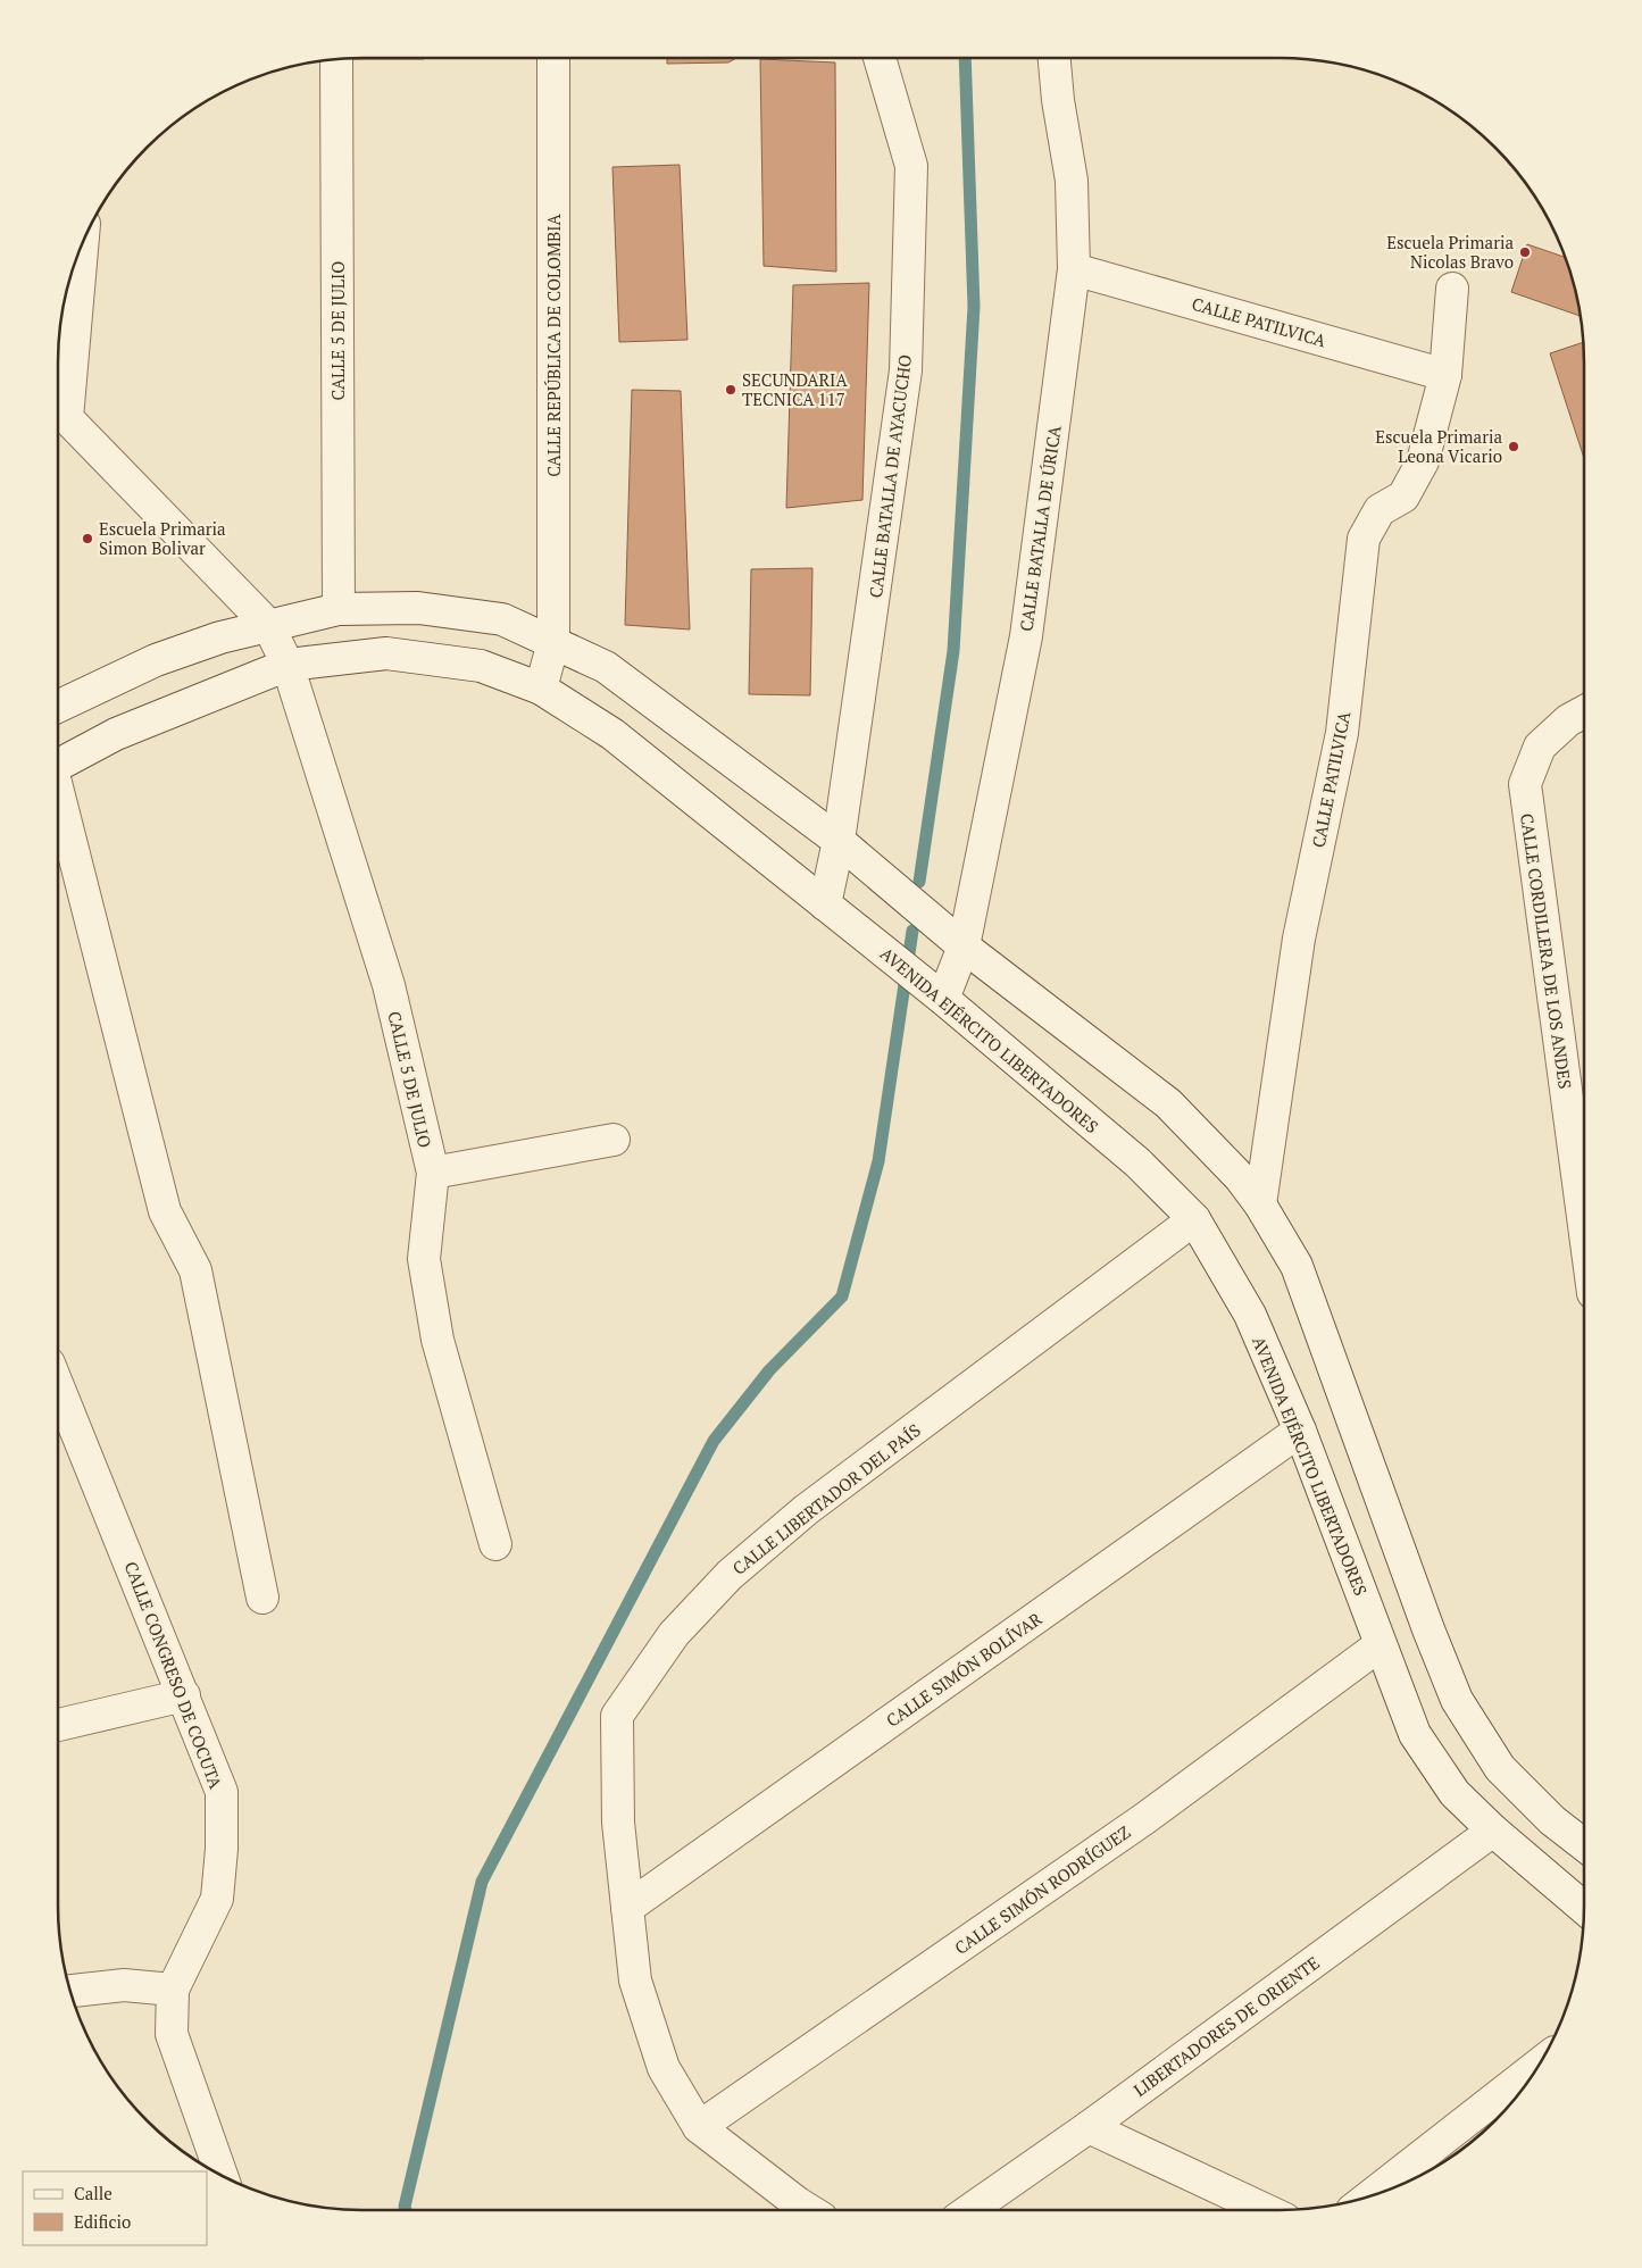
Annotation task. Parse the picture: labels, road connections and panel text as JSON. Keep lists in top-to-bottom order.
{
  "streets": {
    "street": [
      "CALLE PATILVICA",
      "CALLE 5 DE JULIO",
      "CALLE REPÚBLICA DE COLOMBIA",
      "CALLE BATALLA DE AYACUCHO",
      "CALLE BATALLA DE ÚRICA",
      "CALLE CORDILLERA DE LOS ANDES",
      "AVENIDA EJÉRCITO LIBERTADORES",
      "CALLE LIBERTADOR DEL PAÍS",
      "CALLE SIMÓN BOLÍVAR",
      "CALLE CONGRESO DE COCUTA",
      "CALLE SIMÓN RODRÍGUEZ",
      "LIBERTADORES DE ORIENTE"
    ]
  },
  "crossings": [
    ["CALLE PATILVICA", "CALLE BATALLA DE ÚRICA"],
    ["CALLE 5 DE JULIO", "AVENIDA EJÉRCITO LIBERTADORES"],
    ["CALLE REPÚBLICA DE COLOMBIA", "AVENIDA EJÉRCITO LIBERTADORES"],
    ["CALLE BATALLA DE AYACUCHO", "AVENIDA EJÉRCITO LIBERTADORES"],
    ["CALLE BATALLA DE ÚRICA", "AVENIDA EJÉRCITO LIBERTADORES"],
    ["AVENIDA EJÉRCITO LIBERTADORES", "CALLE LIBERTADOR DEL PAÍS"],
    ["AVENIDA EJÉRCITO LIBERTADORES", "CALLE SIMÓN BOLÍVAR"],
    ["AVENIDA EJÉRCITO LIBERTADORES", "CALLE SIMÓN RODRÍGUEZ"],
    ["AVENIDA EJÉRCITO LIBERTADORES", "LIBERTADORES DE ORIENTE"],
    ["CALLE LIBERTADOR DEL PAÍS", "CALLE SIMÓN BOLÍVAR"],
    ["CALLE LIBERTADOR DEL PAÍS", "CALLE SIMÓN RODRÍGUEZ"]
  ],
  "places": [
    "Escuela Primaria Nicolas Bravo",
    "SECUNDARIA TECNICA 117",
    "Escuela Primaria Leona Vicario",
    "Escuela Primaria Simon Bolivar"
  ],
  "legend": ["Calle", "Edificio"]
}
